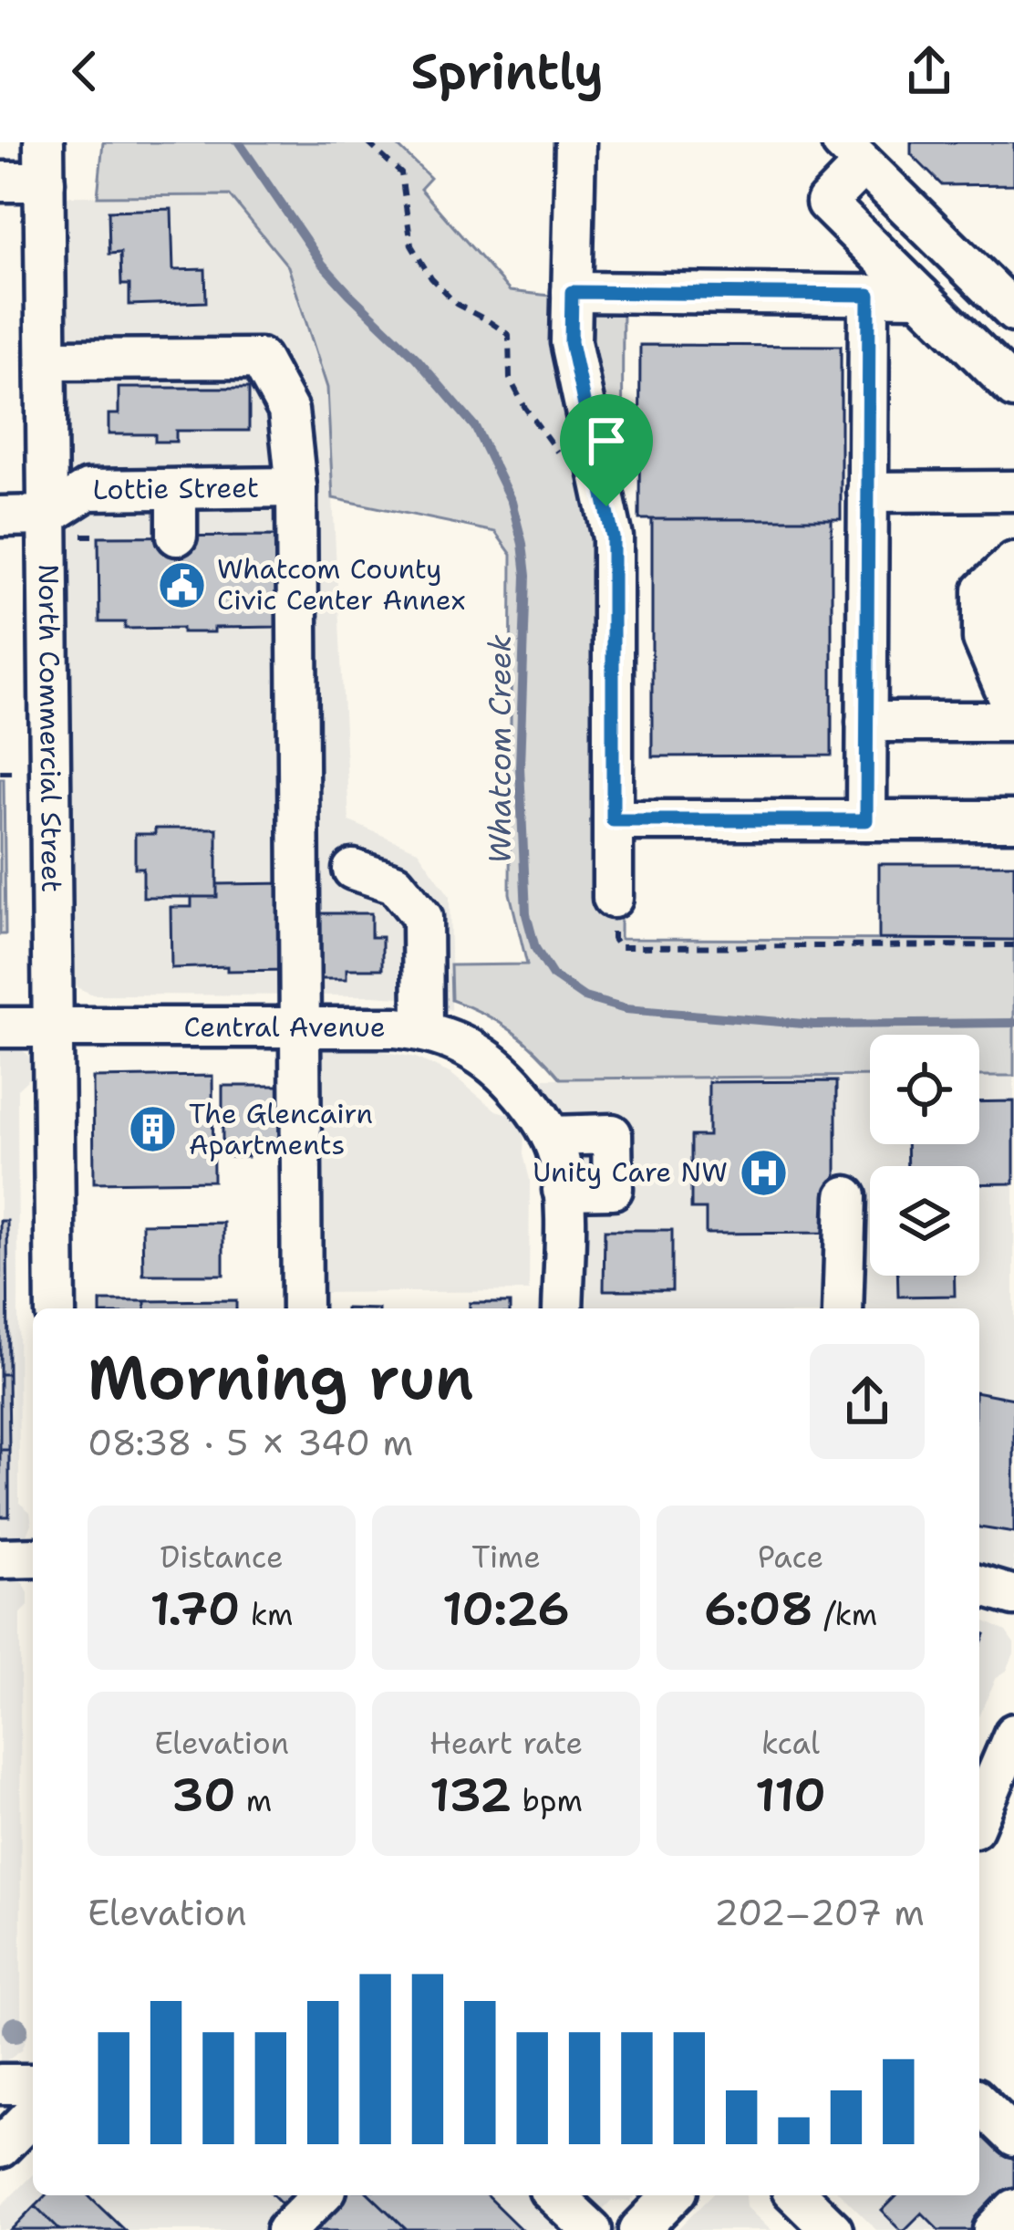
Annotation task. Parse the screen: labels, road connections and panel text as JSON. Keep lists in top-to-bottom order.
{
  "streets": {
    "street": ["Lottie Street", "North Commercial Street", "Central Avenue"]
  },
  "crossings": [
    ["Lottie Street", "North Commercial Street"],
    ["North Commercial Street", "Central Avenue"]
  ],
  "water": ["Whatcom Creek"],
  "places": {
    "public building": ["Whatcom County Civic Center Annex"],
    "building": ["The Glencairn Apartments"],
    "hospital": ["Unity Care NW"]
  },
  "page": {
    "header": "Sprintly",
    "heading": ["Morning run", "08:38 · 5 × 340 m"],
    "stats": [
      ["Distance", "1.70 km"],
      ["Time", "10:26"],
      ["Pace", "6:08 /km"],
      ["Elevation", "30 m"],
      ["Heart rate", "132 bpm"],
      ["kcal", "110"]
    ],
    "chart": ["Elevation", "202–207 m"]
  }
}
